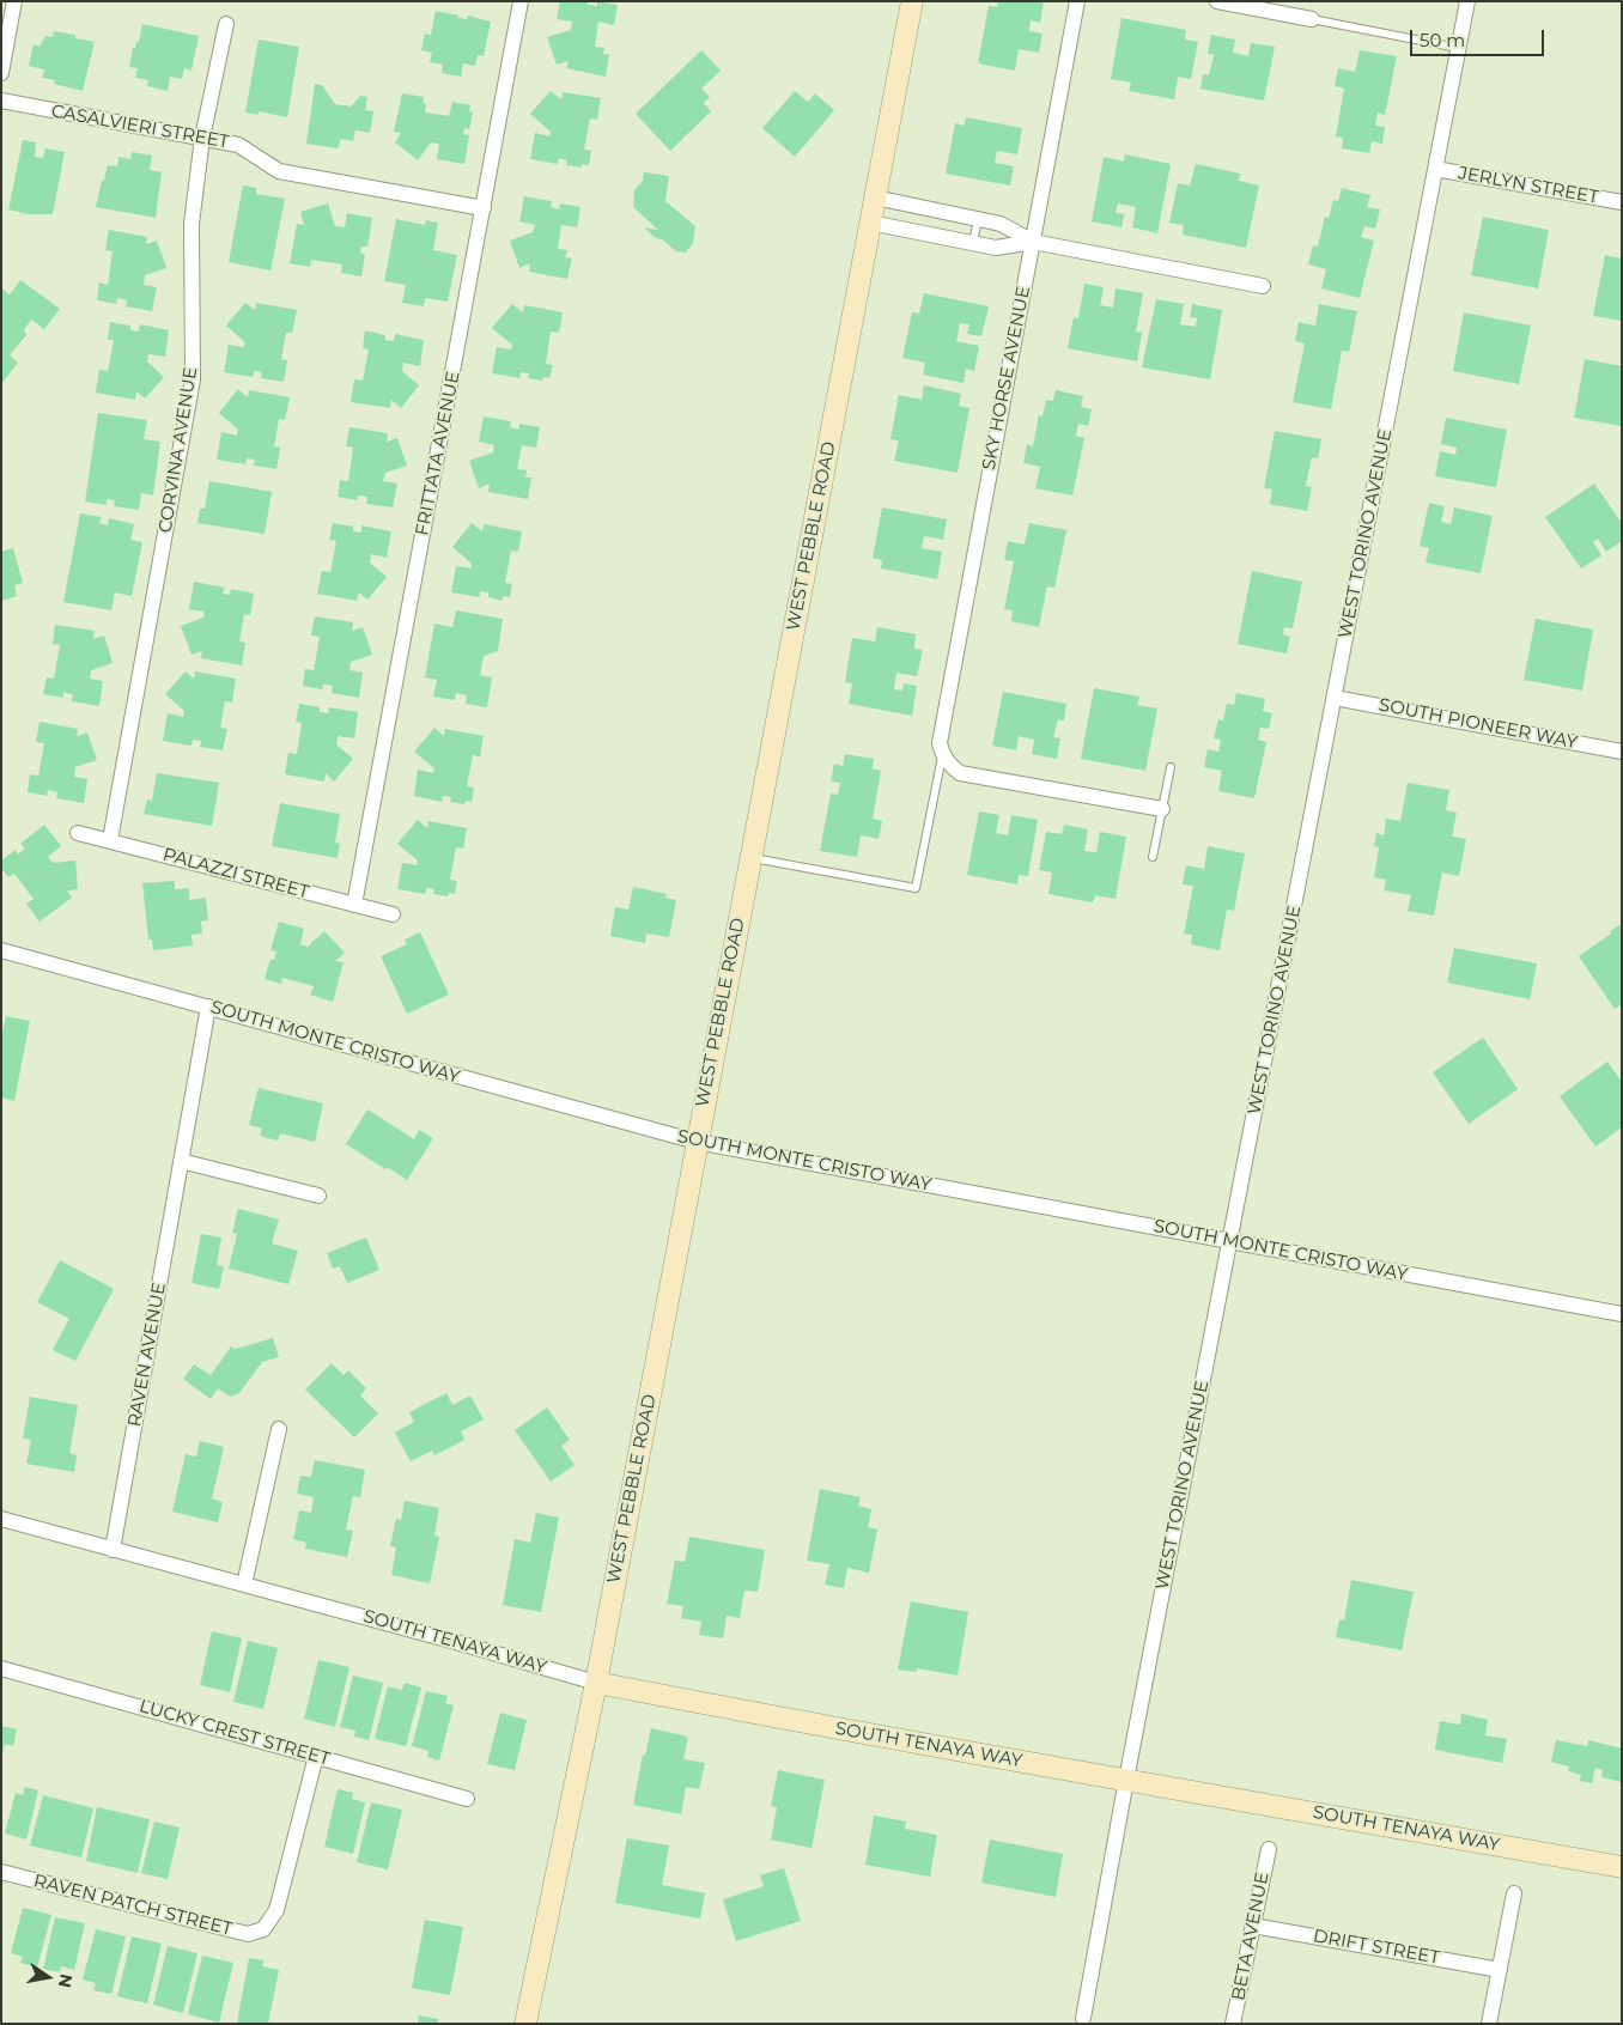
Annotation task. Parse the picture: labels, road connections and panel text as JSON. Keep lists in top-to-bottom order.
{
  "streets": {
    "street": [
      "CASALVIERI STREET",
      "JERLYN STREET",
      "SKY HORSE AVENUE",
      "CORVINA AVENUE",
      "FRITTATA AVENUE",
      "WEST TORINO AVENUE",
      "WEST PEBBLE ROAD",
      "SOUTH PIONEER WAY",
      "PALAZZI STREET",
      "SOUTH MONTE CRISTO WAY",
      "RAVEN AVENUE",
      "SOUTH TENAYA WAY",
      "LUCKY CREST STREET",
      "RAVEN PATCH STREET",
      "BETA AVENUE",
      "DRIFT STREET"
    ]
  },
  "crossings": [
    ["CASALVIERI STREET", "CORVINA AVENUE"],
    ["CASALVIERI STREET", "FRITTATA AVENUE"],
    ["JERLYN STREET", "WEST TORINO AVENUE"],
    ["CORVINA AVENUE", "PALAZZI STREET"],
    ["FRITTATA AVENUE", "PALAZZI STREET"],
    ["WEST TORINO AVENUE", "SOUTH PIONEER WAY"],
    ["WEST TORINO AVENUE", "SOUTH MONTE CRISTO WAY"],
    ["WEST TORINO AVENUE", "SOUTH TENAYA WAY"],
    ["WEST PEBBLE ROAD", "SOUTH MONTE CRISTO WAY"],
    ["WEST PEBBLE ROAD", "SOUTH TENAYA WAY"],
    ["SOUTH MONTE CRISTO WAY", "RAVEN AVENUE"],
    ["RAVEN AVENUE", "SOUTH TENAYA WAY"],
    ["LUCKY CREST STREET", "RAVEN PATCH STREET"],
    ["BETA AVENUE", "DRIFT STREET"]
  ],
  "scale_bar": "50 m",
  "north": "right"
}
